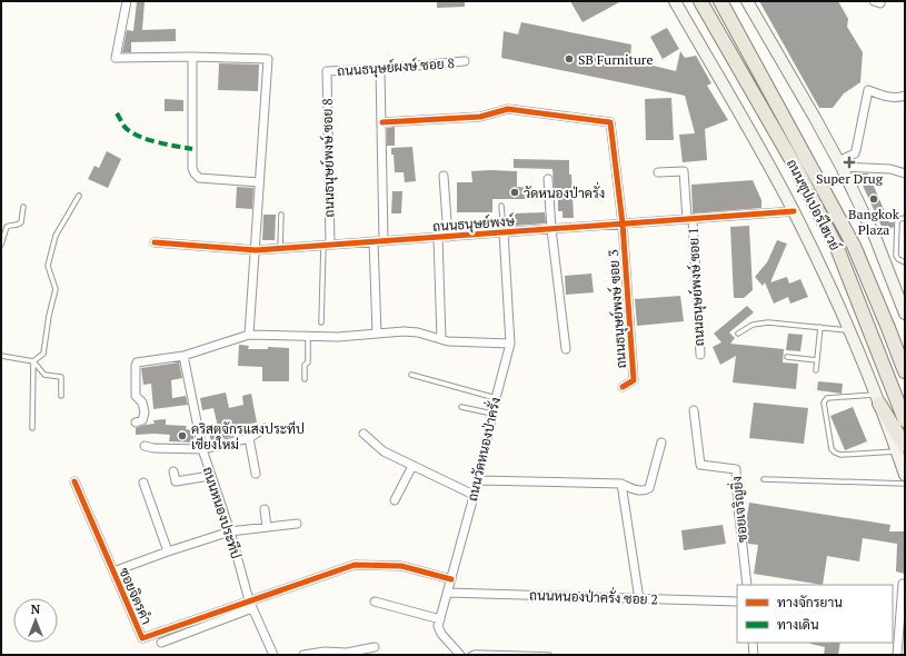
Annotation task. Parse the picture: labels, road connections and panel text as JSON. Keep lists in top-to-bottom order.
{
  "streets": {
    "highway": ["ถนนซุปเปอร์ไฮเวย์"],
    "street": [
      "ถนนธนุษย์ผงษ์ ซอย 8",
      "ถนนธนุษย์พงษ์ ซอย 8",
      "ถนนธนุษย์พงษ์",
      "ถนนธนุษย์พงษ์ ซอย 1",
      "ถนนธนุษย์พงษ์ ซอย 3",
      "ถนนวัดหนองป่าครั่ง",
      "ซอยเจริญยิ่ง",
      "ถนนหนองประทีป",
      "ซอยจิตรคำ",
      "ถนนหนองป่าครั่ง ซอย 2"
    ]
  },
  "crossings": [
    ["ถนนธนุษย์ผงษ์ ซอย 8", "ถนนธนุษย์พงษ์ ซอย 8"],
    ["ถนนธนุษย์พงษ์ ซอย 8", "ถนนธนุษย์พงษ์"],
    ["ถนนธนุษย์พงษ์", "ถนนธนุษย์พงษ์ ซอย 1"],
    ["ถนนธนุษย์พงษ์", "ถนนธนุษย์พงษ์ ซอย 3"],
    ["ถนนธนุษย์พงษ์", "ถนนวัดหนองป่าครั่ง"],
    ["ถนนวัดหนองป่าครั่ง", "ถนนหนองป่าครั่ง ซอย 2"],
    ["ถนนหนองประทีป", "ซอยจิตรคำ"]
  ],
  "places": {
    "other": [
      "SB Furniture",
      "วัดหนองป่าครั่ง",
      "Bangkok Plaza",
      "คริสตจักรแสงประทีป เชียงใหม่"
    ],
    "health": ["Super Drug"]
  },
  "legend": ["ทางจักรยาน", "ทางเดิน"],
  "north": "top"
}
